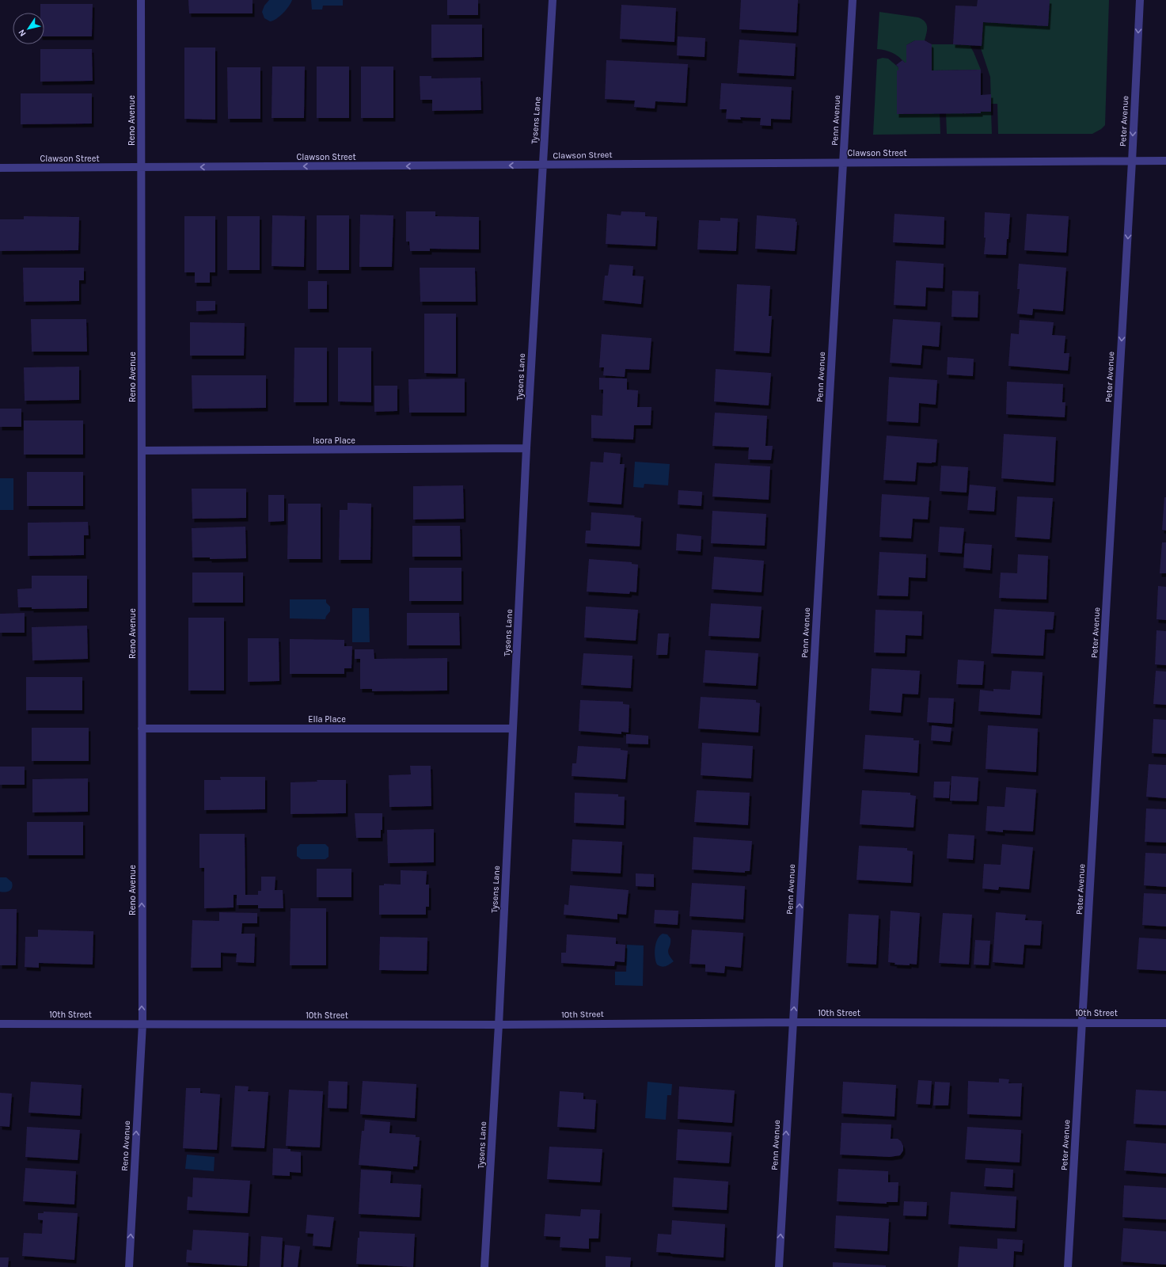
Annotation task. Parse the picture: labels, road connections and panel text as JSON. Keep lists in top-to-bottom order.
{
  "streets": {
    "street": [
      "Reno Avenue",
      "Tysens Lane",
      "Penn Avenue",
      "Peter Avenue",
      "Clawson Street",
      "Isora Place",
      "Ella Place",
      "10th Street"
    ]
  },
  "crossings": [
    ["Reno Avenue", "Clawson Street"],
    ["Reno Avenue", "Isora Place"],
    ["Reno Avenue", "Ella Place"],
    ["Reno Avenue", "10th Street"],
    ["Tysens Lane", "Clawson Street"],
    ["Tysens Lane", "Isora Place"],
    ["Tysens Lane", "Ella Place"],
    ["Tysens Lane", "10th Street"],
    ["Penn Avenue", "Clawson Street"],
    ["Penn Avenue", "10th Street"],
    ["Peter Avenue", "Clawson Street"],
    ["Peter Avenue", "10th Street"]
  ],
  "one_way": ["Reno Avenue", "Penn Avenue", "Peter Avenue"],
  "north": "bottom left"
}
